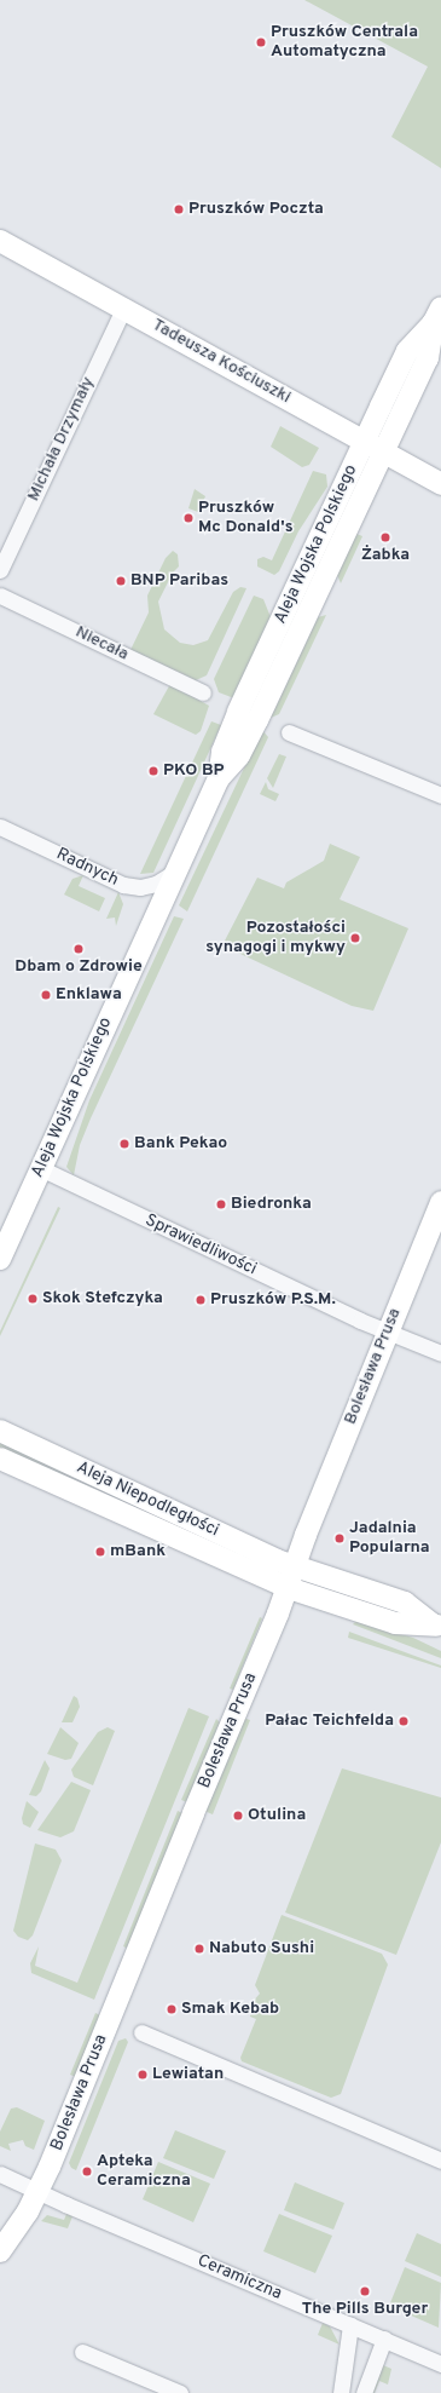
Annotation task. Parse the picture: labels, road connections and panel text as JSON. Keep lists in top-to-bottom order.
{
  "streets": {
    "street": [
      "Tadeusza Kościuszki",
      "Michała Drzymały",
      "Aleja Wojska Polskiego",
      "Niecała",
      "Radnych",
      "Sprawiedliwości",
      "Bolesława Prusa",
      "Aleja Niepodległości",
      "Ceramiczna"
    ]
  },
  "crossings": [
    ["Tadeusza Kościuszki", "Michała Drzymały"],
    ["Tadeusza Kościuszki", "Aleja Wojska Polskiego"],
    ["Aleja Wojska Polskiego", "Radnych"],
    ["Aleja Wojska Polskiego", "Sprawiedliwości"],
    ["Sprawiedliwości", "Bolesława Prusa"],
    ["Bolesława Prusa", "Aleja Niepodległości"],
    ["Bolesława Prusa", "Ceramiczna"]
  ],
  "places": [
    "Pruszków Centrala Automatyczna",
    "Pruszków Poczta",
    "Pruszków Mc Donald's",
    "Żabka",
    "BNP Paribas",
    "PKO BP",
    "Pozostałości synagogi i mykwy",
    "Dbam o Zdrowie",
    "Enklawa",
    "Bank Pekao",
    "Biedronka",
    "Skok Stefczyka",
    "Pruszków P.S.M.",
    "Jadalnia Popularna",
    "mBank",
    "Pałac Teichfelda",
    "Otulina",
    "Nabuto Sushi",
    "Smak Kebab",
    "Lewiatan",
    "Apteka Ceramiczna",
    "The Pills Burger"
  ]
}
